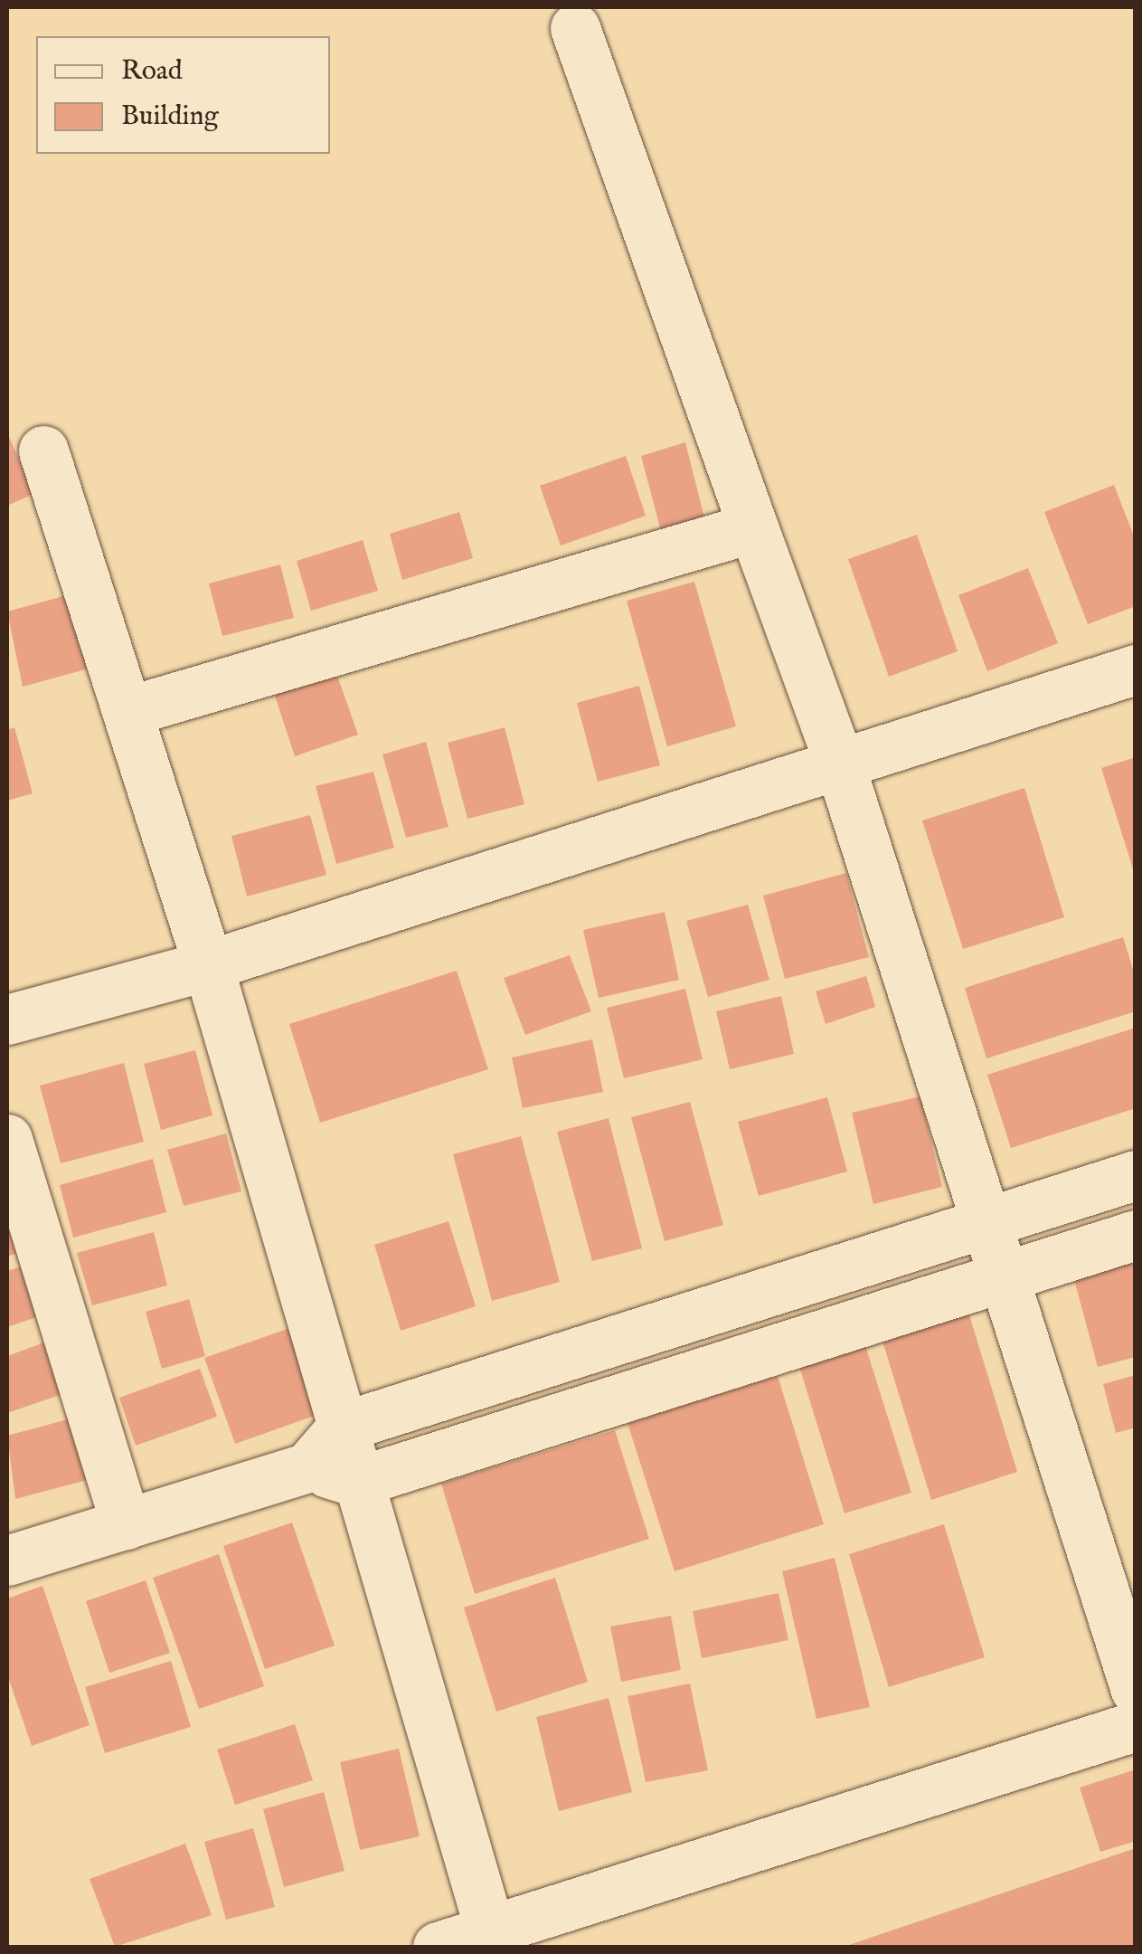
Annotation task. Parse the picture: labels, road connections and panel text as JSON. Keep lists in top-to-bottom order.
{
  "legend": ["Road", "Building"]
}
